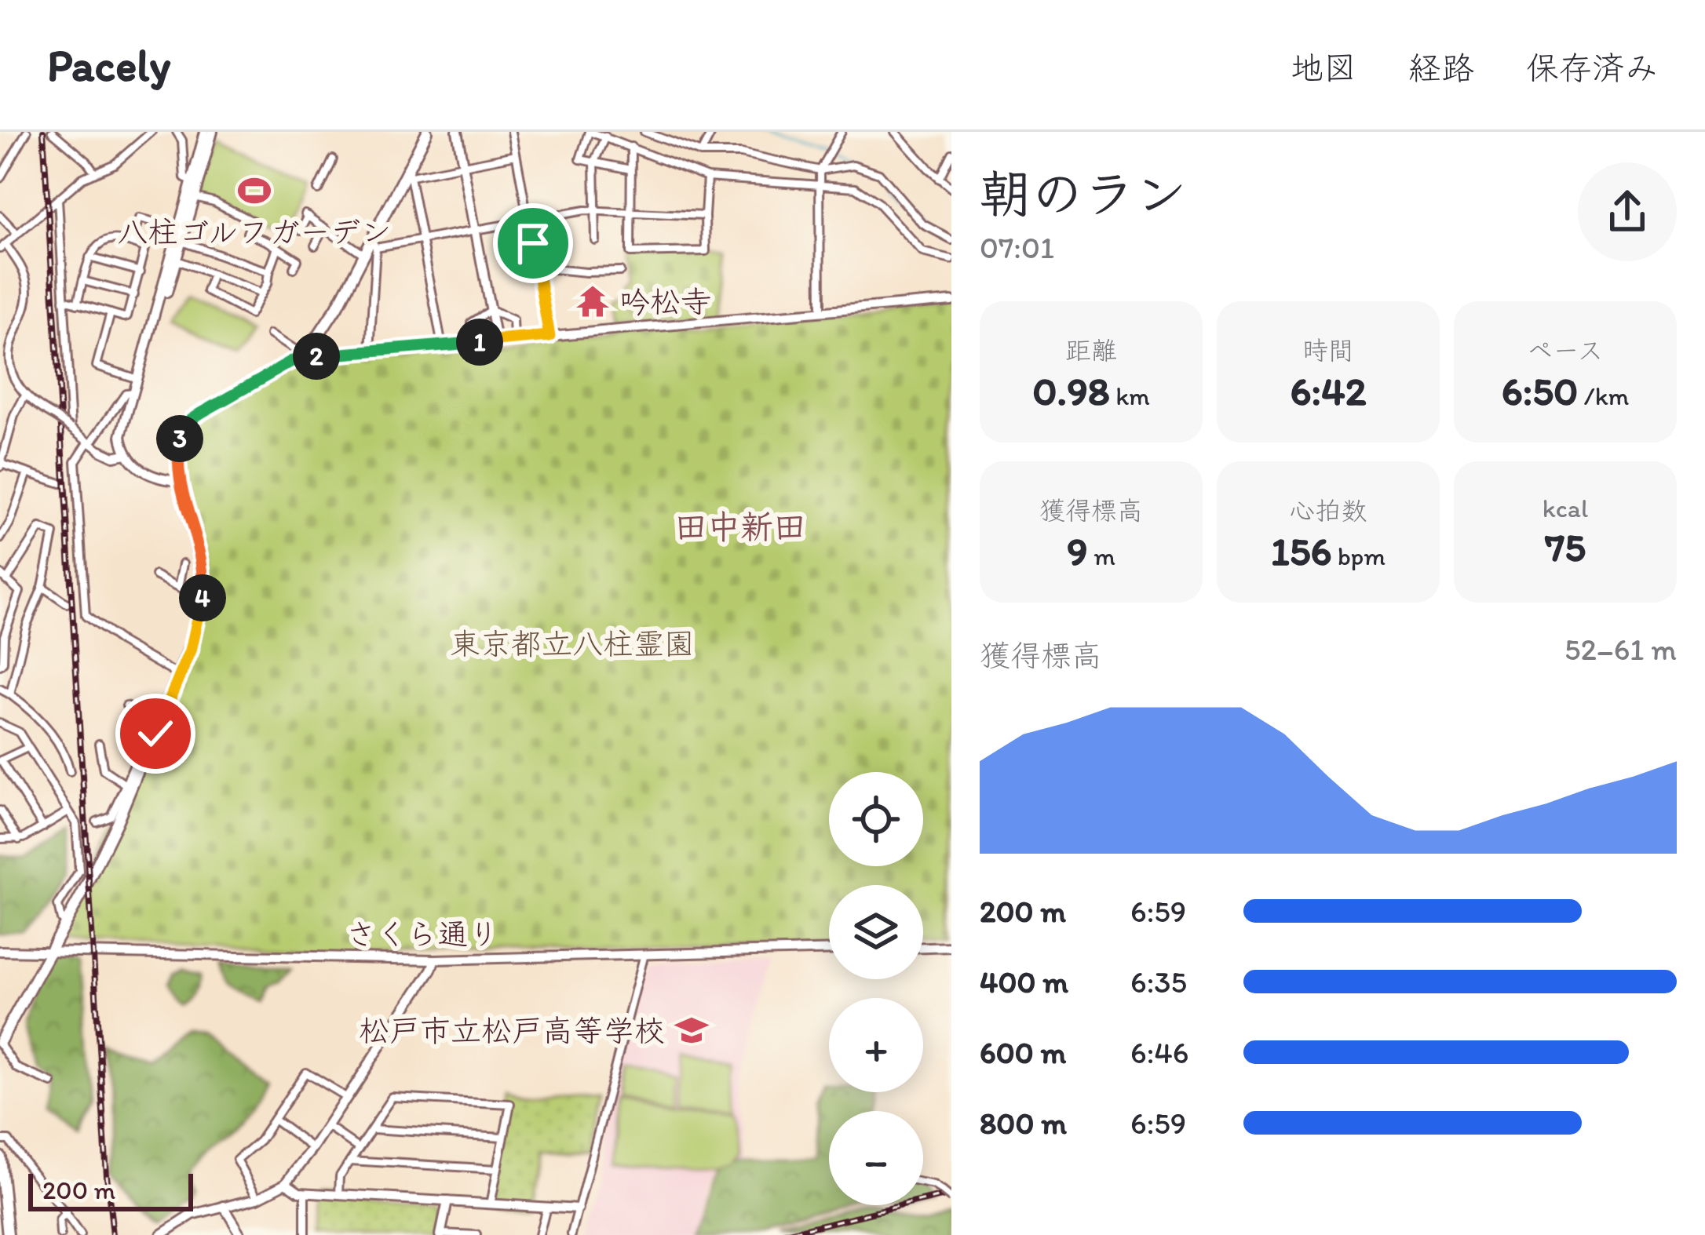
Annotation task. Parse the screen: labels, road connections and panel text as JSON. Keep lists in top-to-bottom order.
{
  "streets": {
    "street": ["さくら通り"]
  },
  "districts": ["田中新田"],
  "parks": ["東京都立八柱霊園"],
  "places": {
    "sports": ["八柱ゴルフガーデン"],
    "temple": ["吟松寺"],
    "school or university": ["松戸市立松戸高等学校"]
  },
  "scale_bar": "200 m",
  "page": {
    "header": "Pacely",
    "nav": ["地図", "経路", "保存済み"],
    "heading": ["朝のラン", "07:01"],
    "stats": [
      ["距離", "0.98 km"],
      ["時間", "6:42"],
      ["ペース", "6:50 /km"],
      ["獲得標高", "9 m"],
      ["心拍数", "156 bpm"],
      ["kcal", "75"]
    ],
    "pins": [
      "1",
      "2",
      "3",
      "4"
    ],
    "chart": ["獲得標高", "52–61 m"],
    "map_buttons": ["+", "−"],
    "list": [
      {
        "name": "200 m",
        "note": "6:59"
      },
      {
        "name": "400 m",
        "note": "6:35"
      },
      {
        "name": "600 m",
        "note": "6:46"
      },
      {
        "name": "800 m",
        "note": "6:59"
      }
    ],
    "scale": "200 m"
  }
}
